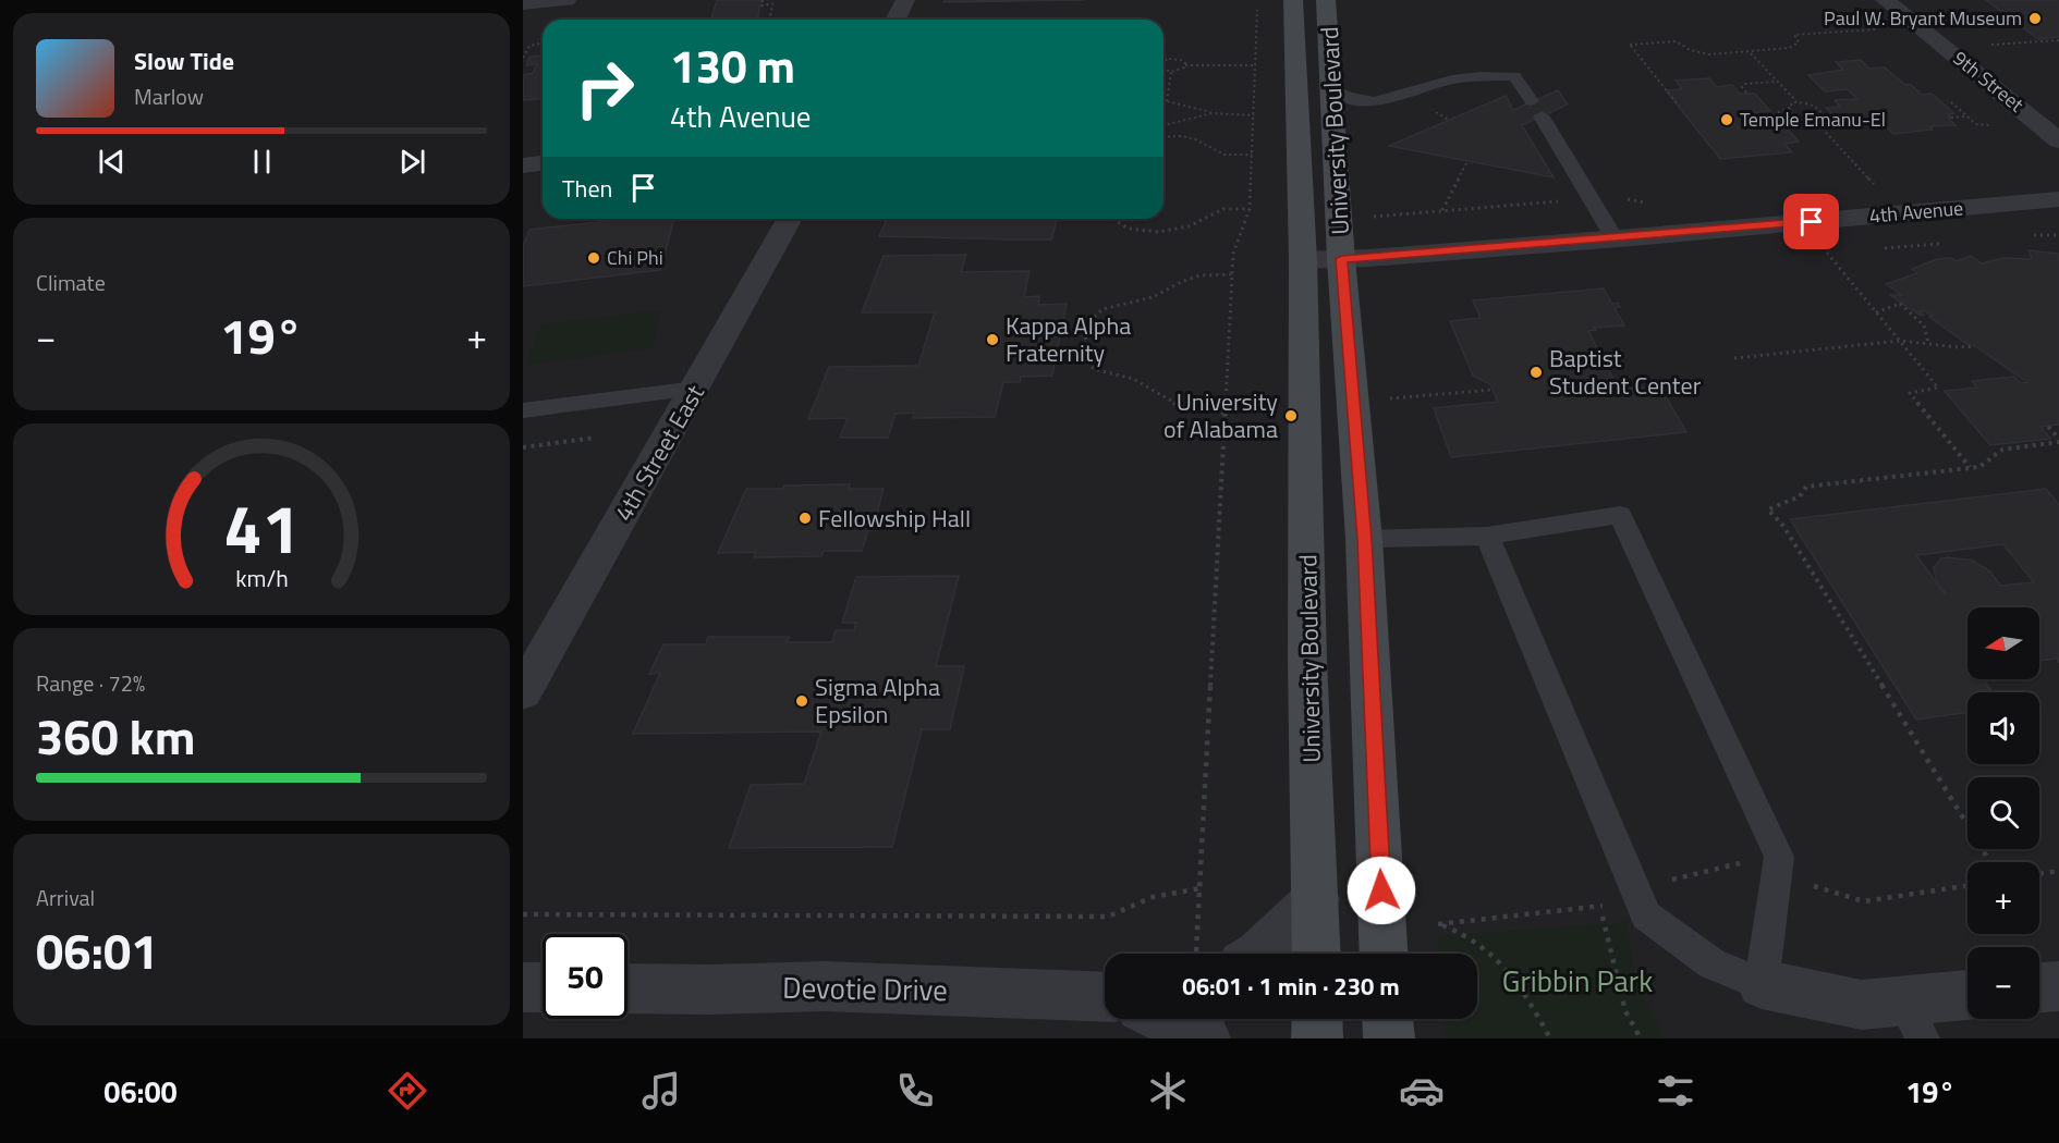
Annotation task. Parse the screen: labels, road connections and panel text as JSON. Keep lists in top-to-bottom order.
{
  "streets": {
    "main road": ["University Boulevard"],
    "street": [
      "9th Street",
      "4th Avenue",
      "4th Street East",
      "Devotie Drive"
    ]
  },
  "crossings": [
    ["University Boulevard", "4th Avenue"]
  ],
  "parks": ["Gribbin Park"],
  "places": [
    "Paul W. Bryant Museum",
    "Temple Emanu-El",
    "Chi Phi",
    "Kappa Alpha Fraternity",
    "Baptist Student Center",
    "University of Alabama",
    "Fellowship Hall",
    "Sigma Alpha Epsilon"
  ],
  "north": "left",
  "page": {
    "turn": ["130 m", "4th Avenue"],
    "song": ["Slow Tide", "Marlow"],
    "then": "Then",
    "tile": [
      "Climate",
      ["Range · 72%", "360 km"],
      ["Arrival", "06:01"]
    ],
    "heat": ["−", "19°", "+"],
    "map_buttons": ["+", "−"],
    "limit": "50",
    "trip": "06:01 · 1 min · 230 m",
    "tabs": ["06:00", "19°"],
    "gauge": ["41", "km/h"]
  }
}
